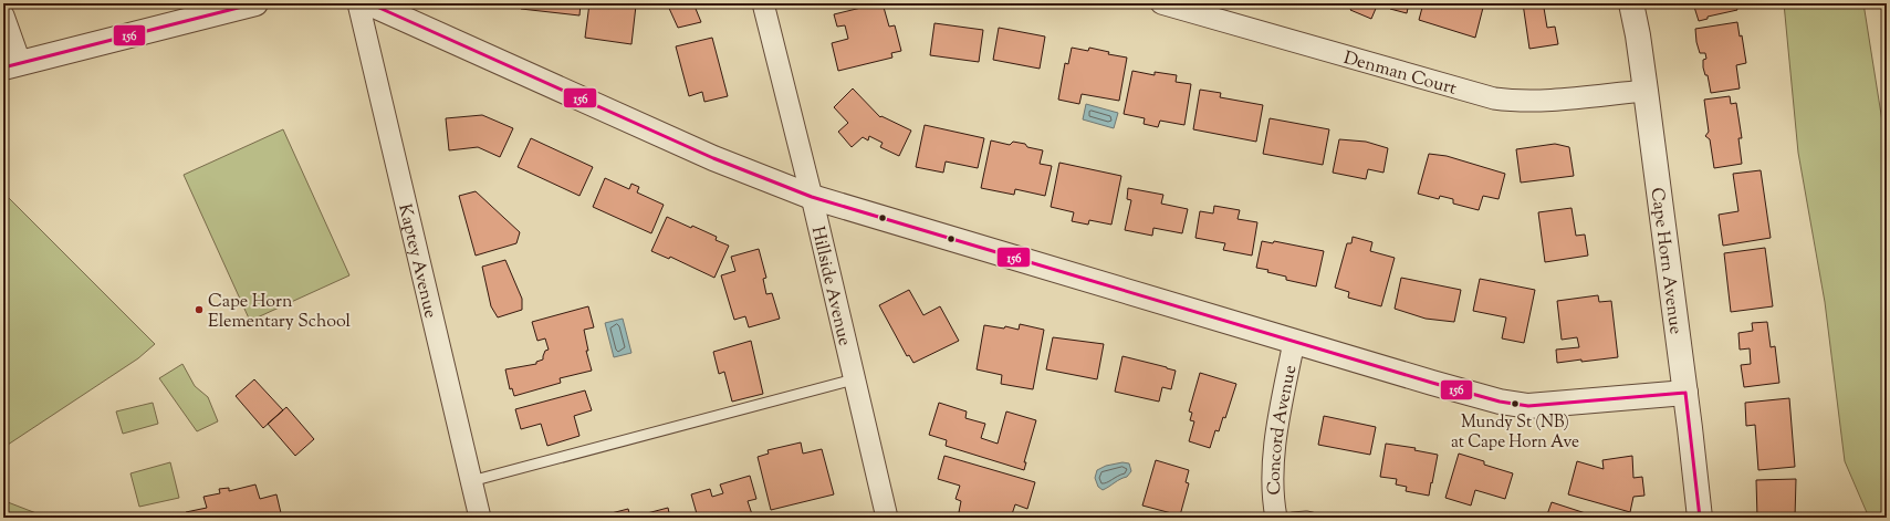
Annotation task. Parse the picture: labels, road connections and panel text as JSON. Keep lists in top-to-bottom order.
{
  "streets": {
    "street": [
      "Denman Court",
      "Cape Horn Avenue",
      "Kaptey Avenue",
      "Hillside Avenue",
      "Concord Avenue"
    ]
  },
  "crossings": [
    ["Denman Court", "Cape Horn Avenue"]
  ],
  "places": ["Cape Horn Elementary School", "Mundy St (NB) at Cape Horn Ave"],
  "lines": ["transit line 156"]
}
